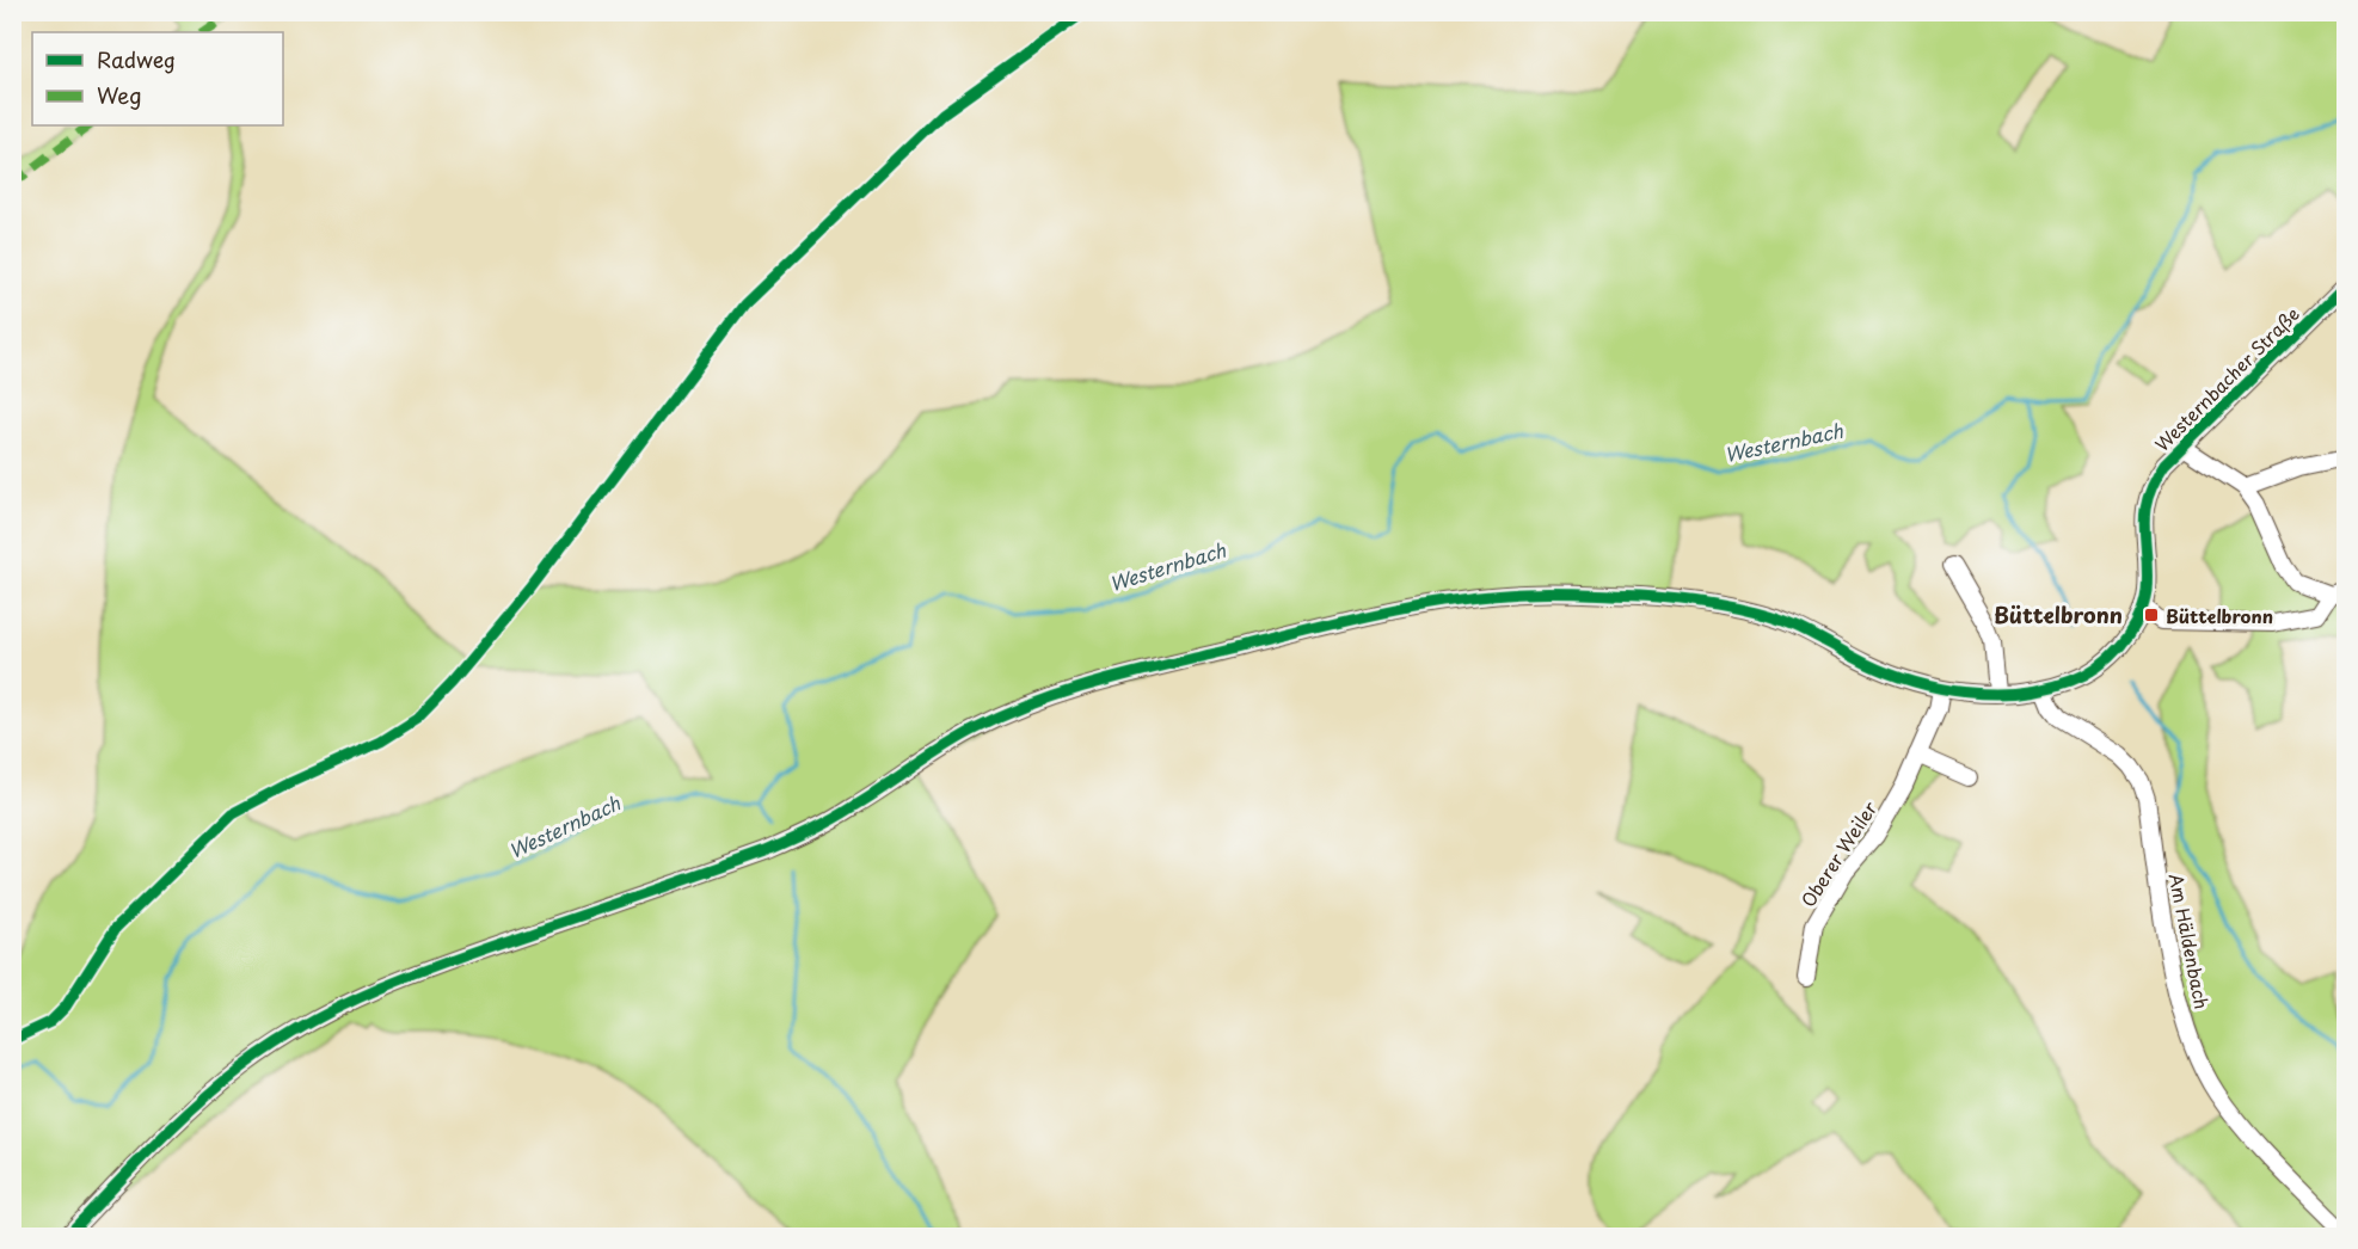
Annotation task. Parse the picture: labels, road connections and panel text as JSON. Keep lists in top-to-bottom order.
{
  "streets": {
    "street": ["Westernbacher Straße", "Oberer Weiler", "Am Häldenbach"]
  },
  "crossings": [
    ["Westernbacher Straße", "Oberer Weiler"],
    ["Westernbacher Straße", "Am Häldenbach"]
  ],
  "districts": ["Büttelbronn"],
  "water": ["Westernbach"],
  "places": {
    "transit": ["Büttelbronn"]
  },
  "legend": ["Radweg", "Weg"]
}
